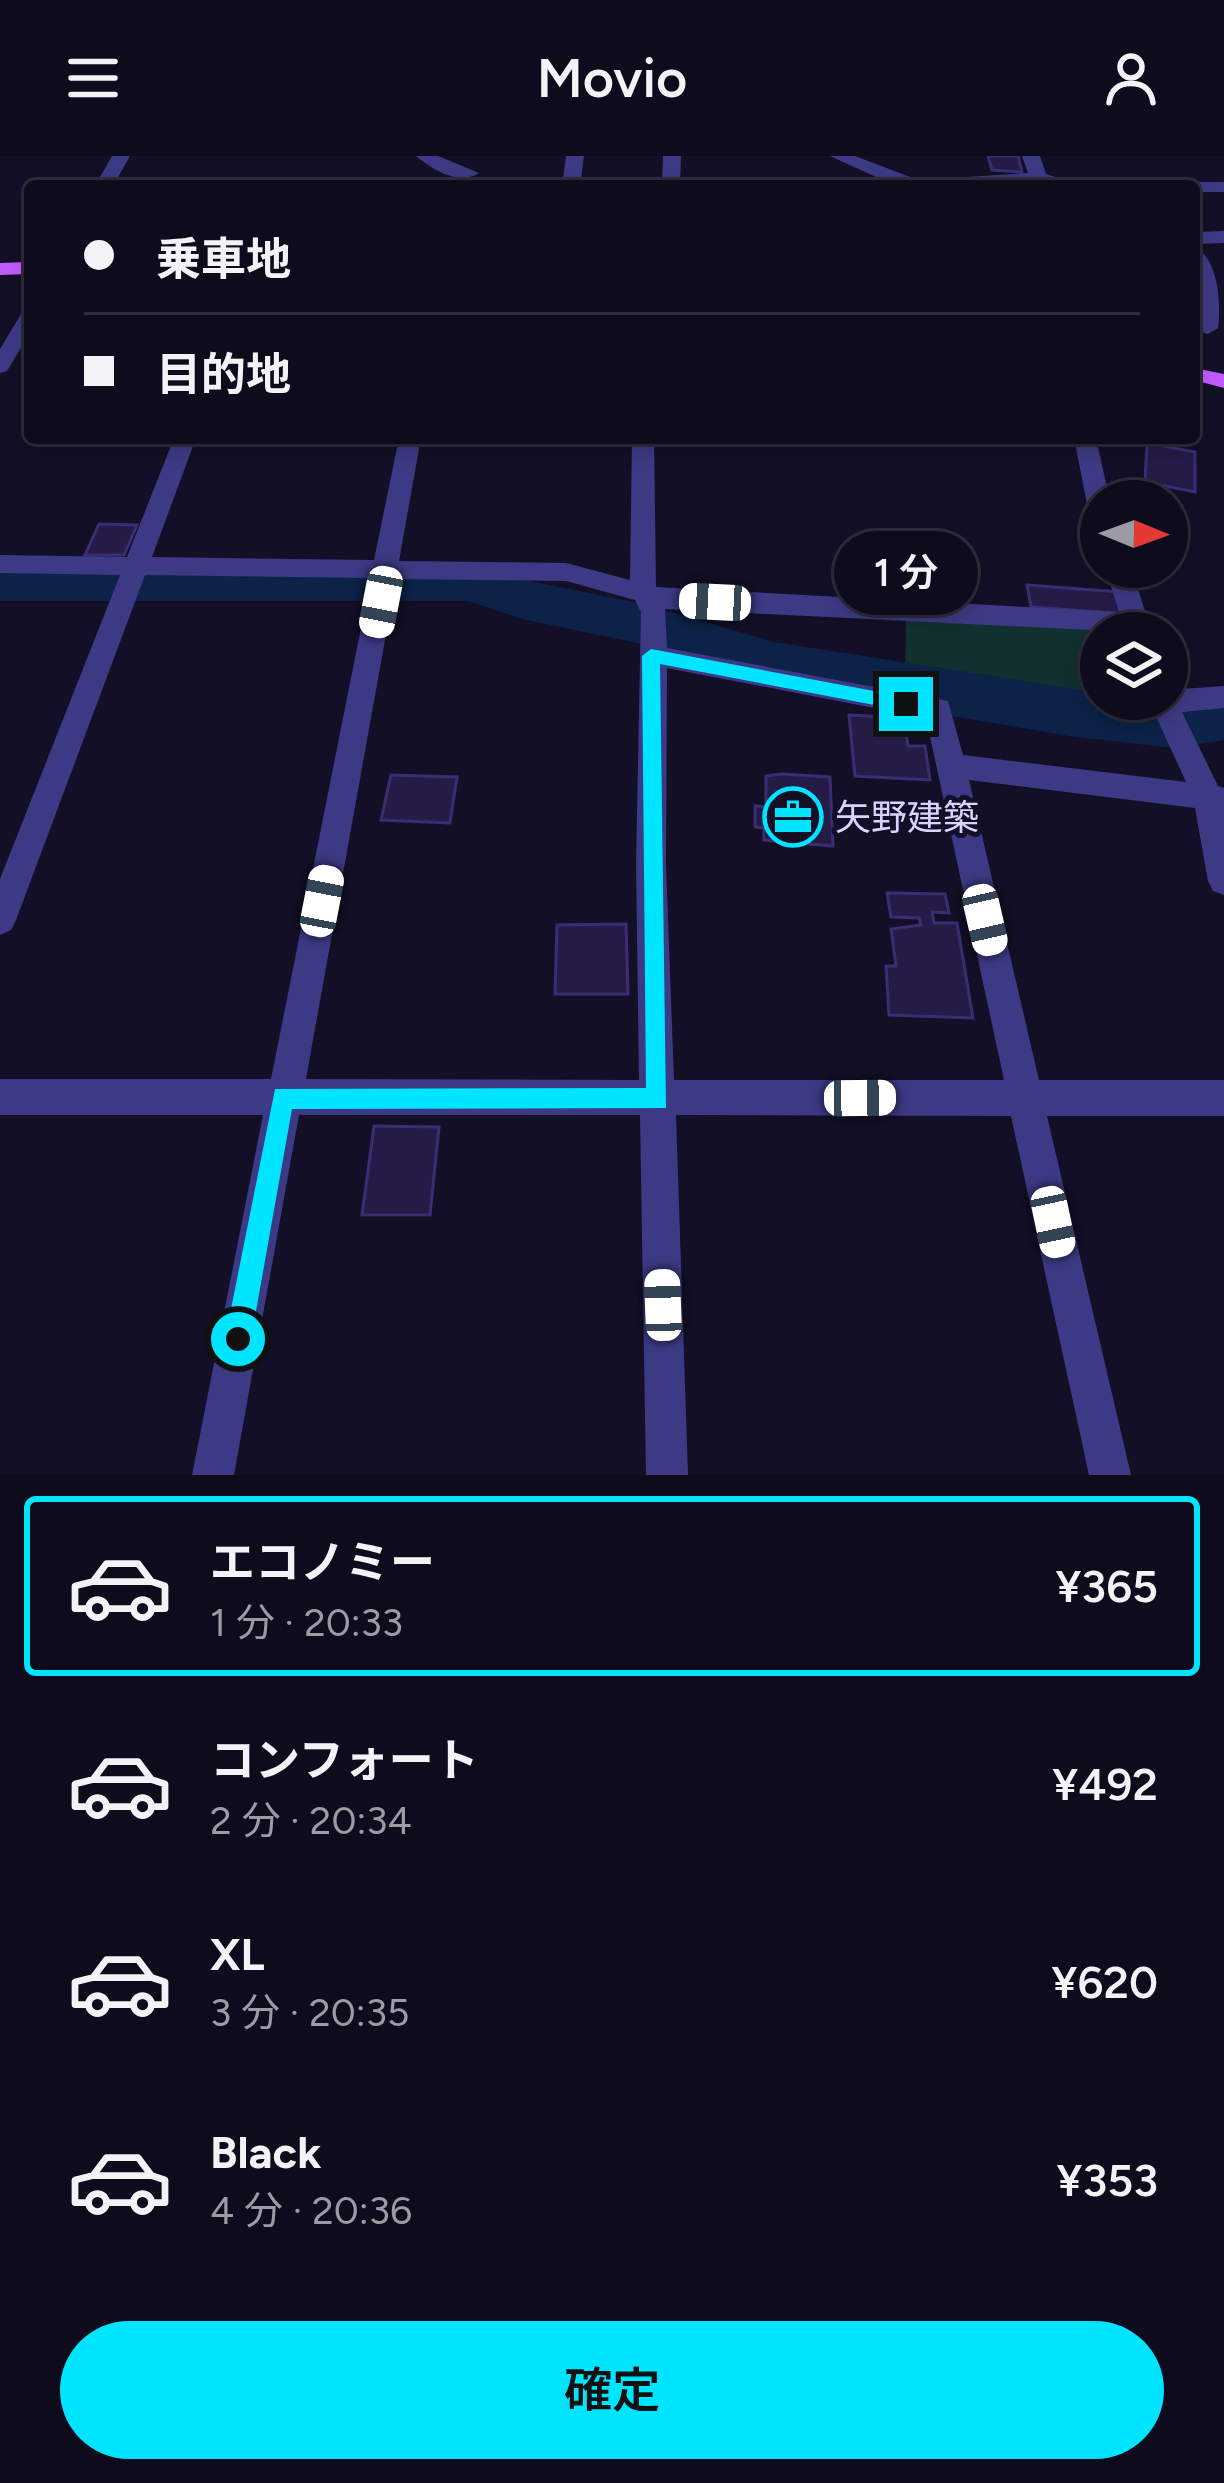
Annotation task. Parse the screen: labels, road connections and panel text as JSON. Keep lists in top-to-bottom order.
{
  "places": {
    "office": ["矢野建築"]
  },
  "north": "right",
  "page": {
    "header": "Movio",
    "banner": ["乗車地", "目的地"],
    "bubble": "1 分",
    "list": [
      {
        "name": "エコノミー",
        "note": "1 分 · 20:33",
        "value": "¥365"
      },
      {
        "name": "コンフォート",
        "note": "2 分 · 20:34",
        "value": "¥492"
      },
      {
        "name": "XL",
        "note": "3 分 · 20:35",
        "value": "¥620"
      },
      {
        "name": "Black",
        "note": "4 分 · 20:36",
        "value": "¥353"
      }
    ],
    "buttons": "確定"
  }
}
